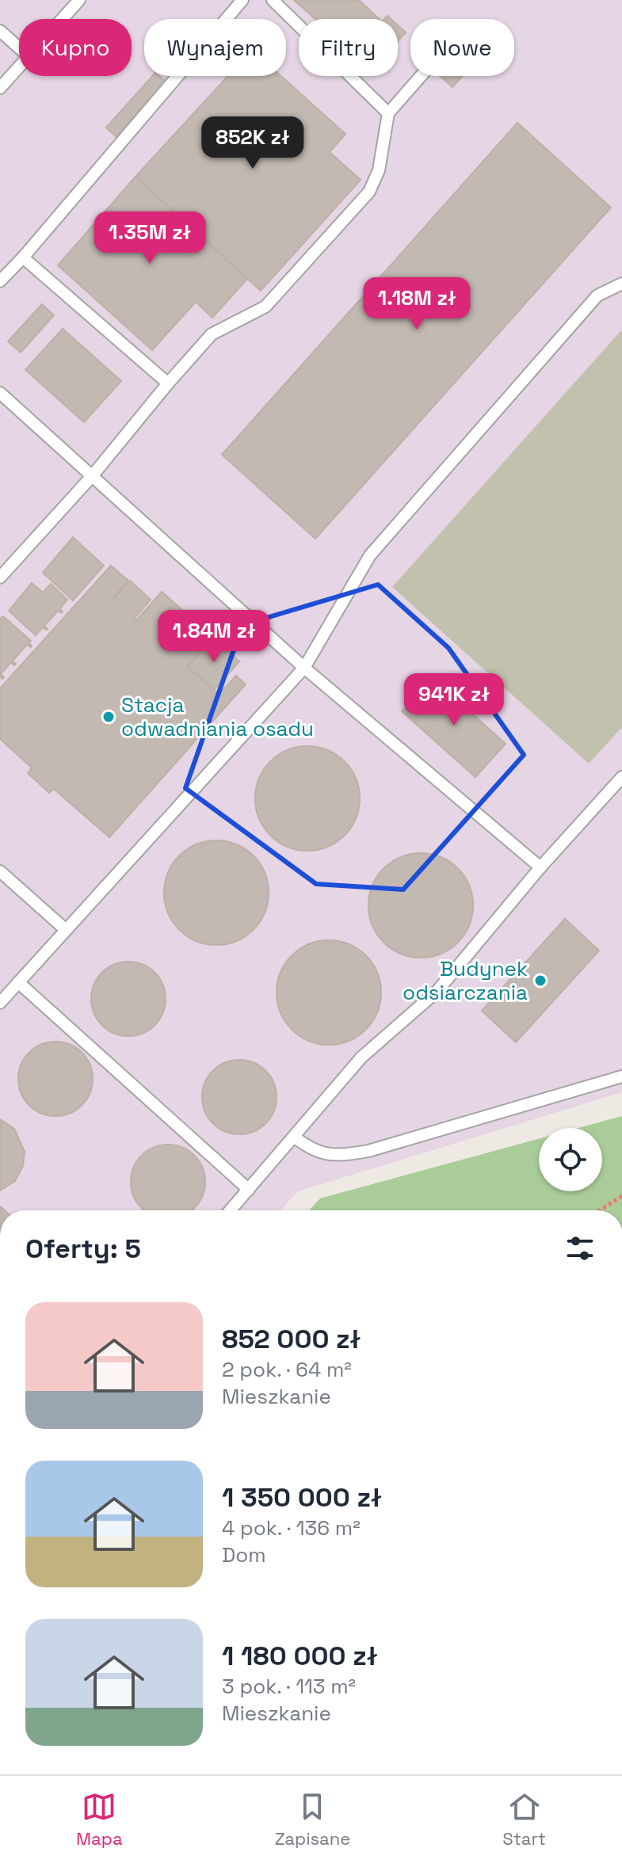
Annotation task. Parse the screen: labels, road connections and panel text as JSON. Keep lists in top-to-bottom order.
{
  "places": ["Stacja odwadniania osadu", "Budynek odsiarczania"],
  "page": {
    "chip": [
      "Kupno",
      "Wynajem",
      "Filtry",
      "Nowe"
    ],
    "price": [
      "852K zł",
      "1.35M zł",
      "1.18M zł",
      "1.84M zł",
      "941K zł"
    ],
    "heading": "Oferty: 5",
    "list": [
      {
        "name": "852 000 zł",
        "note": "2 pok. · 64 m² · Mieszkanie"
      },
      {
        "name": "1 350 000 zł",
        "note": "4 pok. · 136 m² · Dom"
      },
      {
        "name": "1 180 000 zł",
        "note": "3 pok. · 113 m² · Mieszkanie"
      }
    ],
    "tabs": ["Mapa", "Zapisane", "Start"]
  }
}
